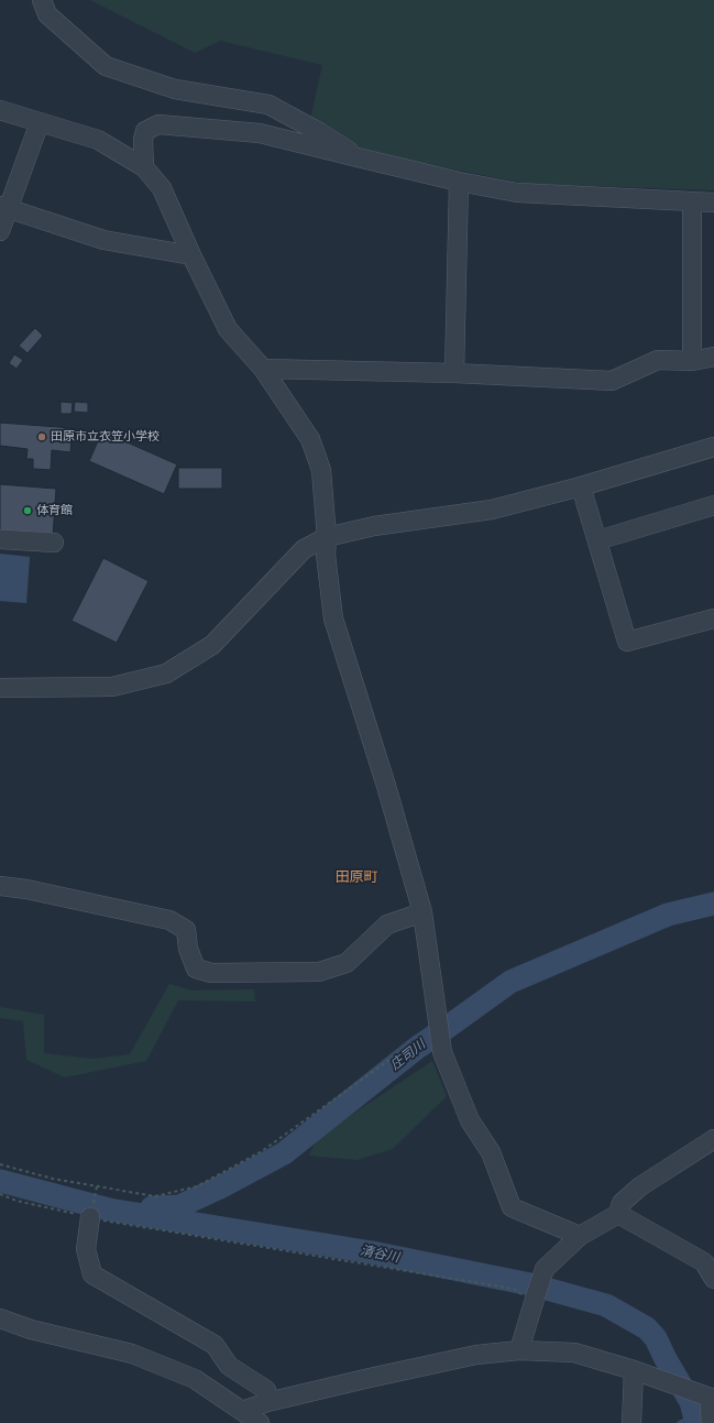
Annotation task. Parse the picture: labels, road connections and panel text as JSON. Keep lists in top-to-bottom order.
{
  "districts": ["田原町"],
  "water": ["庄司川", "清谷川"],
  "places": ["田原市立衣笠小学校", "体育館"]
}
